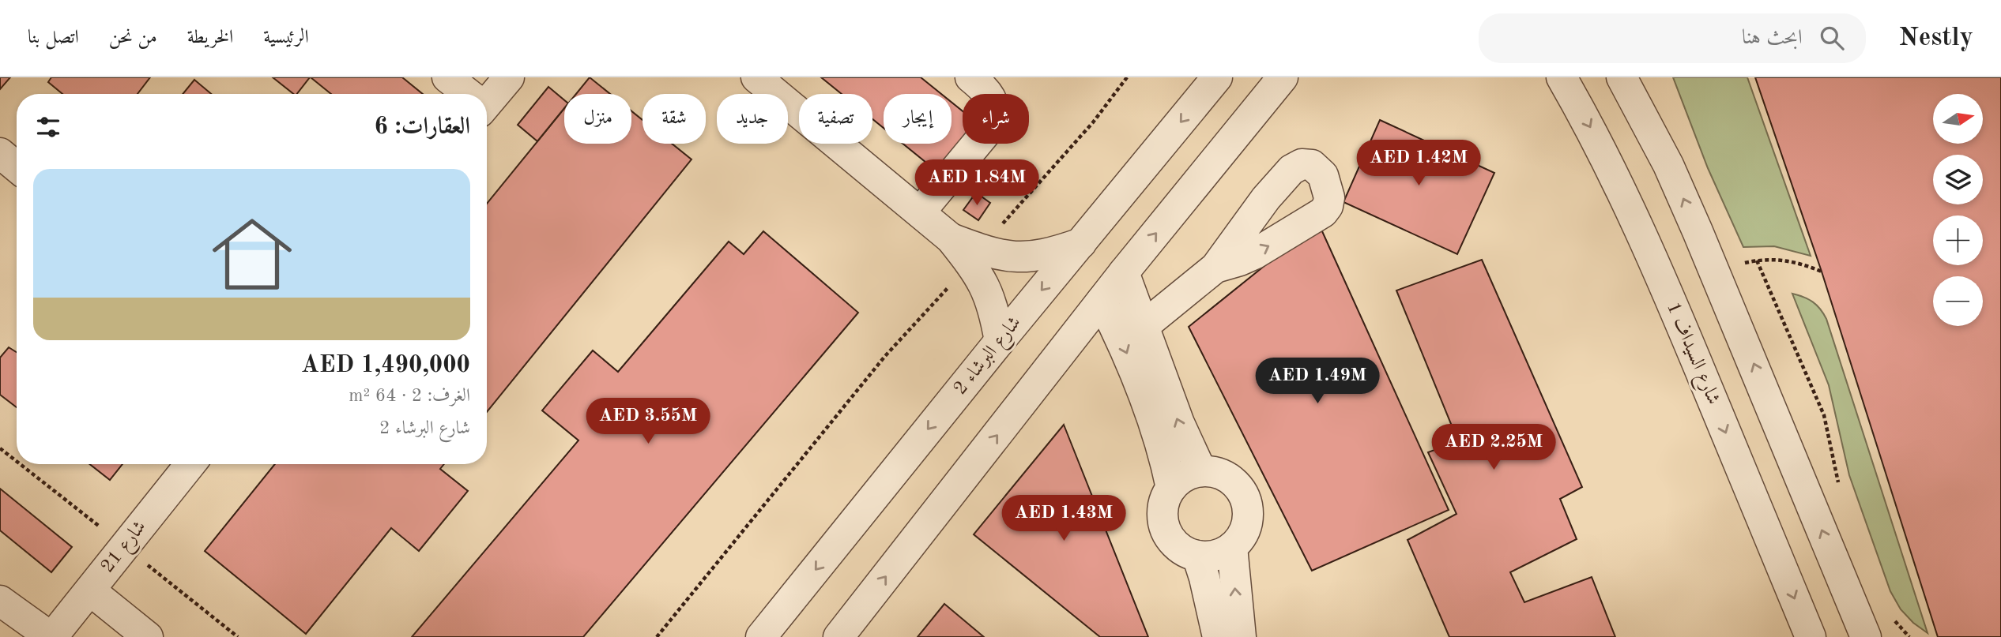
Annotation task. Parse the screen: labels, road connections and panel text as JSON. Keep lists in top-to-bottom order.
{
  "streets": {
    "street": ["شارع السيداف 1", "شارع البرشاء 2", "شارع 21"]
  },
  "north": "right",
  "page": {
    "header": "Nestly",
    "search": "ابحث هنا",
    "nav": [
      "الرئيسية",
      "الخريطة",
      "من نحن",
      "اتصل بنا"
    ],
    "map_buttons": ["+", "−"],
    "chip": [
      "شراء",
      "إيجار",
      "تصفية",
      "جديد",
      "شقة",
      "منزل"
    ],
    "heading": "العقارات: 6",
    "price": [
      "AED 1.42M",
      "AED 1.84M",
      "AED 1.49M",
      "AED 3.55M",
      "AED 2.25M",
      "AED 1.43M"
    ],
    "list": [
      {
        "name": "AED 1,490,000",
        "note": "الغرف: 2 · 64 m² · شارع البرشاء 2"
      }
    ]
  }
}
